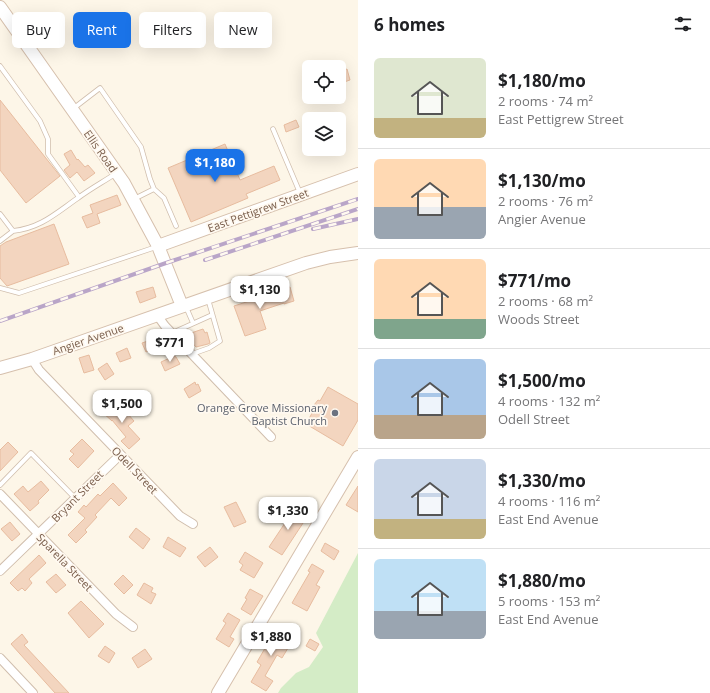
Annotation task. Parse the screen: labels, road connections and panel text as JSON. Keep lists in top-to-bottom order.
{
  "streets": {
    "main road": ["Ellis Road", "East Pettigrew Street", "Angier Avenue"],
    "street": ["Odell Street", "Bryant Street", "Sparella Street"]
  },
  "crossings": [
    ["Ellis Road", "East Pettigrew Street"],
    ["Ellis Road", "Angier Avenue"],
    ["Angier Avenue", "Odell Street"],
    ["Odell Street", "Bryant Street"],
    ["Bryant Street", "Sparella Street"]
  ],
  "places": ["Orange Grove Missionary Baptist Church"],
  "page": {
    "heading": "6 homes",
    "chip": [
      "Buy",
      "Rent",
      "Filters",
      "New"
    ],
    "list": [
      {
        "name": "$1,180/mo",
        "note": "2 rooms · 74 m² · East Pettigrew Street"
      },
      {
        "name": "$1,130/mo",
        "note": "2 rooms · 76 m² · Angier Avenue"
      },
      {
        "name": "$771/mo",
        "note": "2 rooms · 68 m² · Woods Street"
      },
      {
        "name": "$1,500/mo",
        "note": "4 rooms · 132 m² · Odell Street"
      },
      {
        "name": "$1,330/mo",
        "note": "4 rooms · 116 m² · East End Avenue"
      },
      {
        "name": "$1,880/mo",
        "note": "5 rooms · 153 m² · East End Avenue"
      }
    ],
    "price": [
      "$1,180",
      "$1,130",
      "$771",
      "$1,500",
      "$1,330",
      "$1,880"
    ]
  }
}
